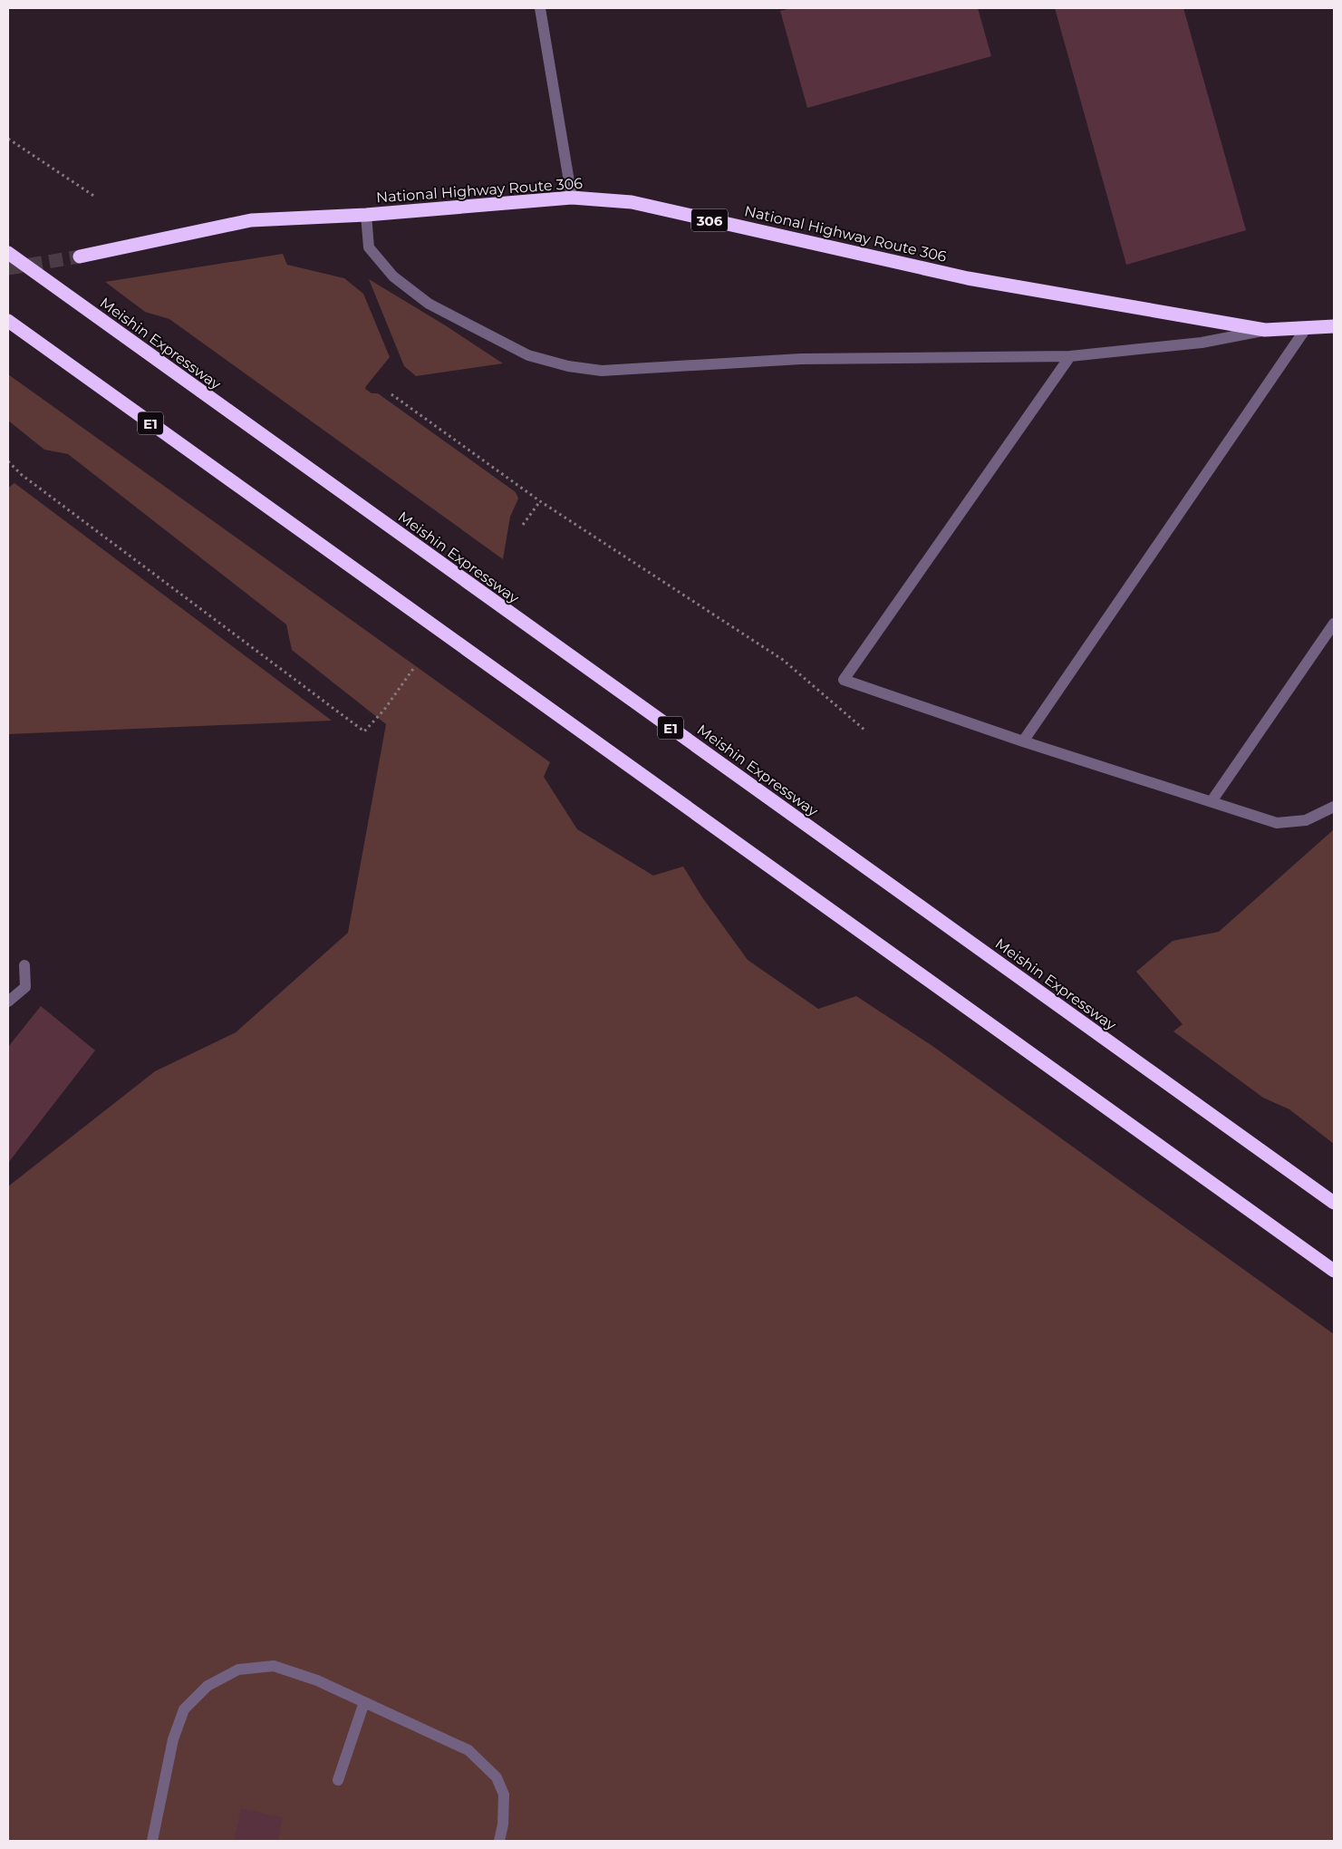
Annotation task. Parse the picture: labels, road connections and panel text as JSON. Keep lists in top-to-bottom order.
{
  "streets": {
    "highway": [
      "National Highway Route 306",
      "306",
      "Meishin Expressway",
      "E1"
    ]
  }
}
